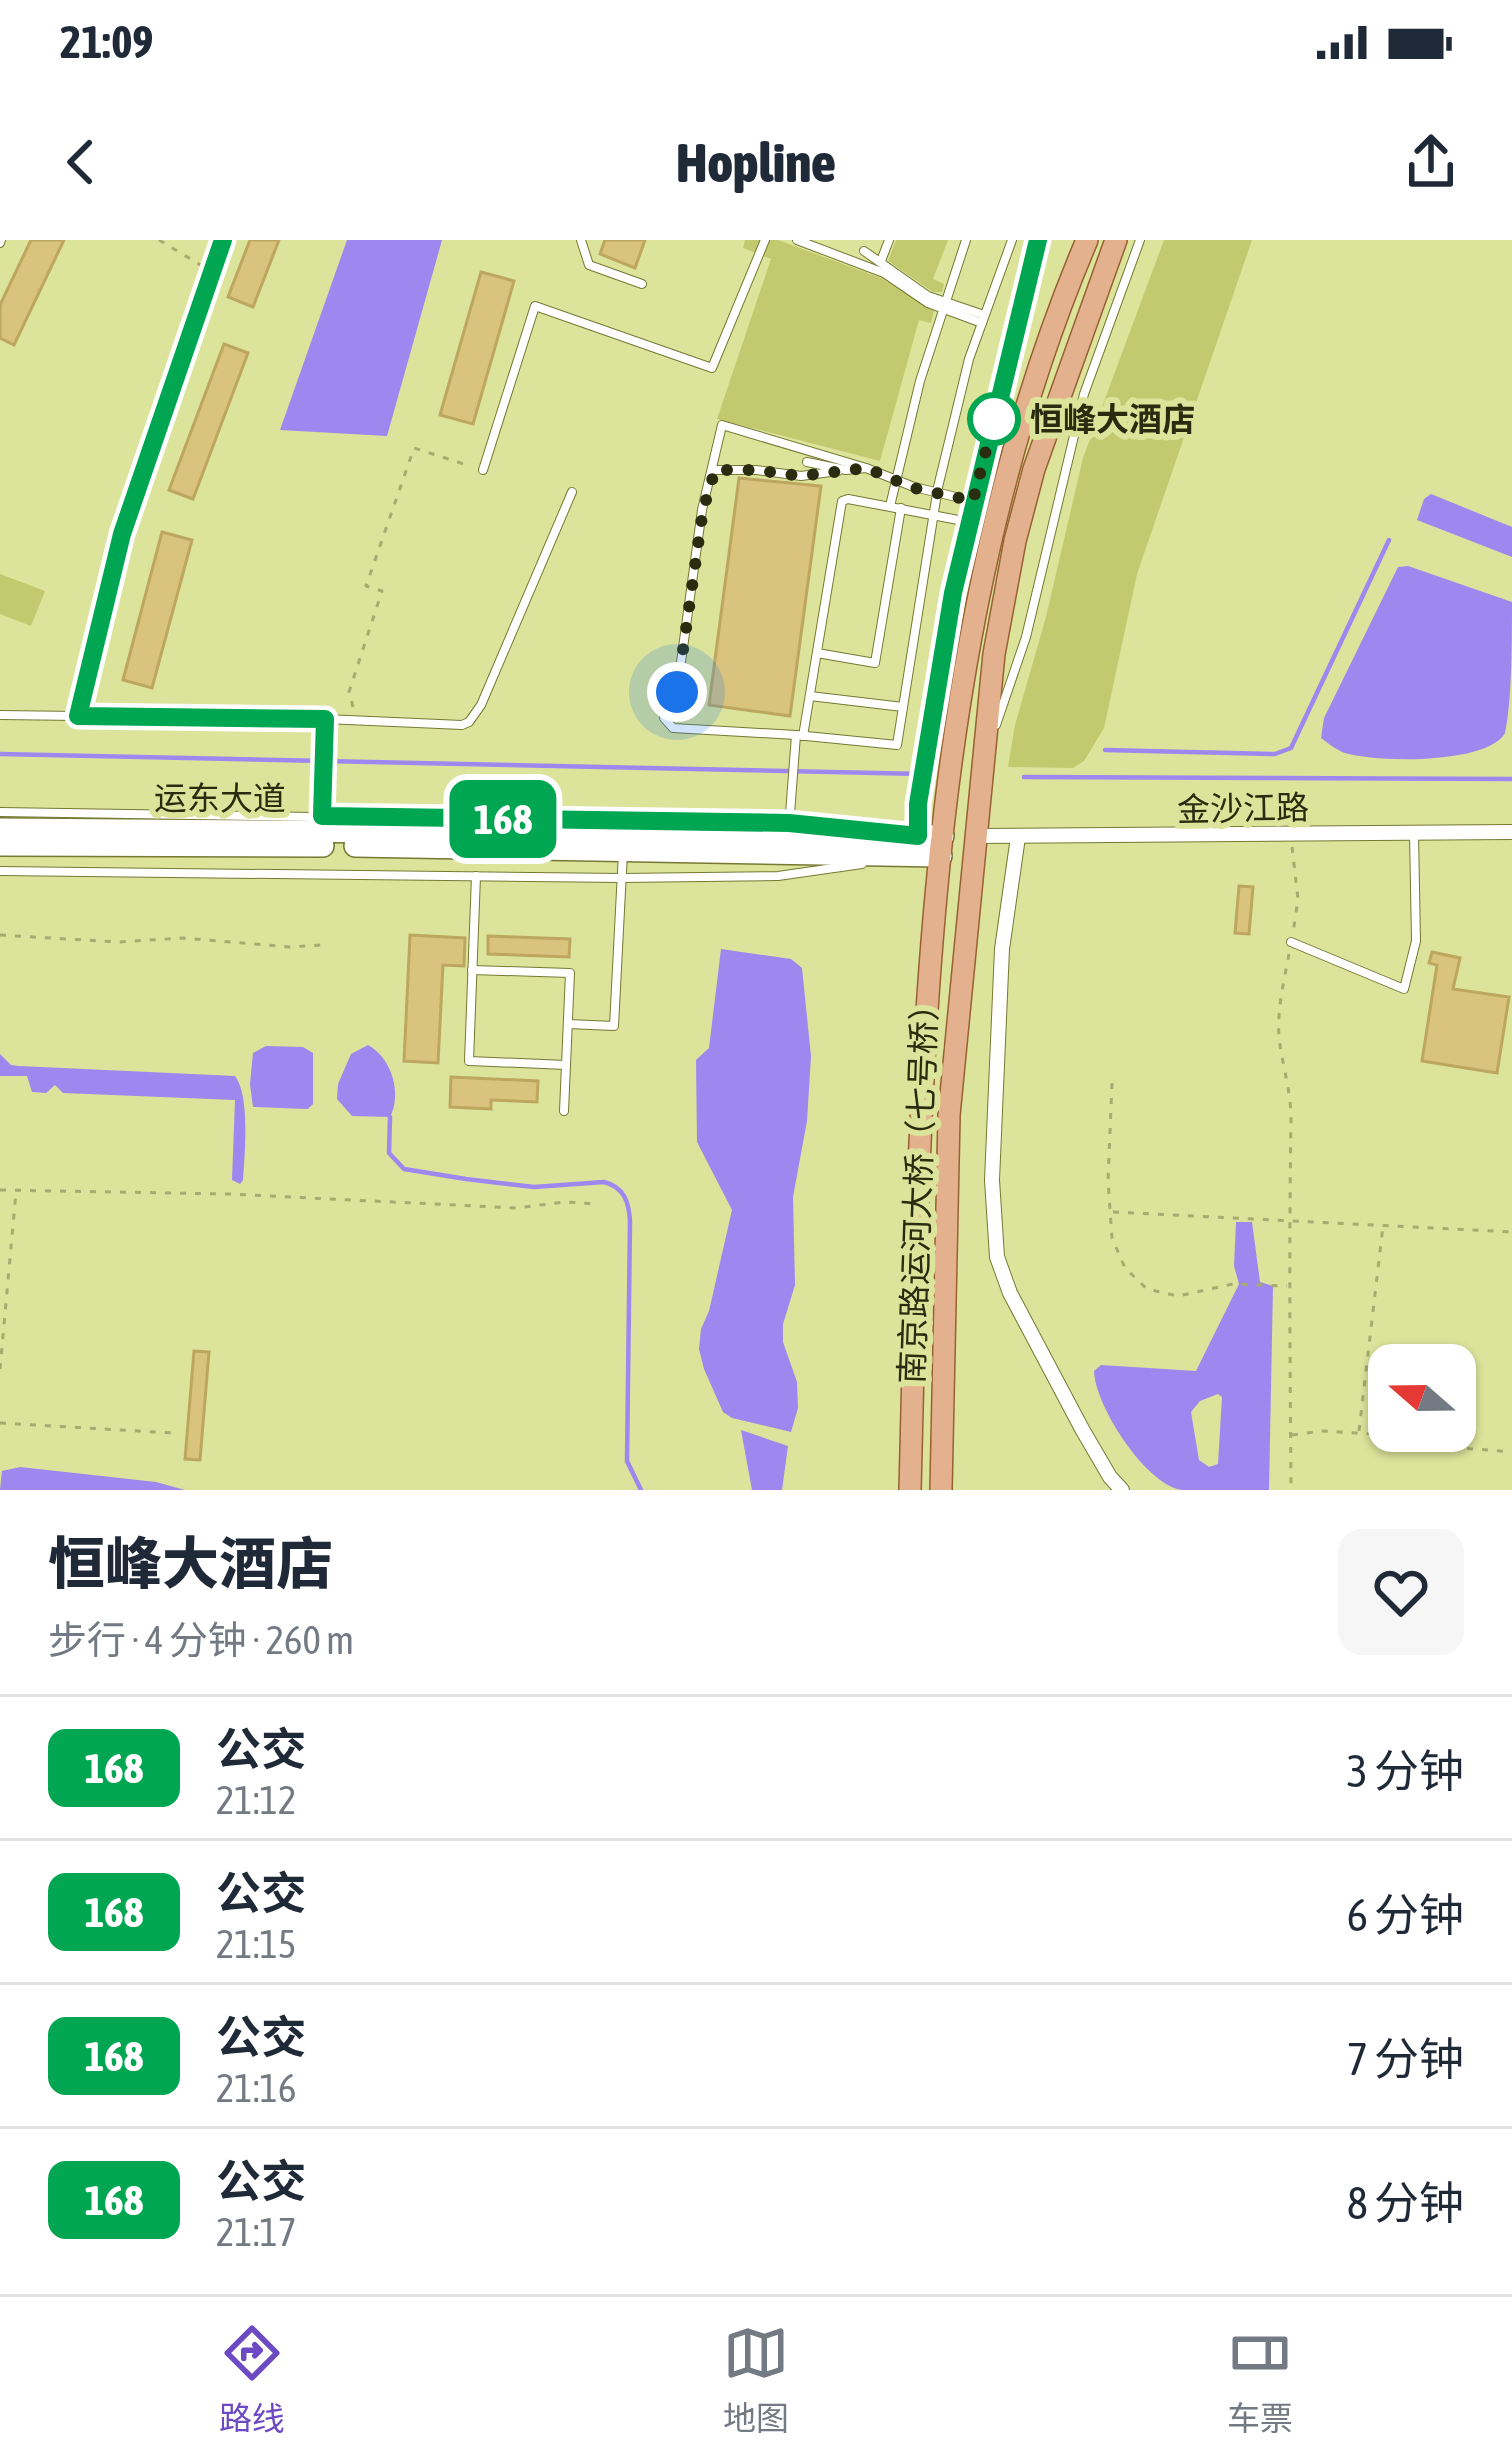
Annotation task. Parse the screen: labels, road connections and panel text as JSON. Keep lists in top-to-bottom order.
{
  "streets": {
    "main road": ["运东大道", "南京路运河大桥（七号桥）"],
    "street": ["金沙江路"]
  },
  "crossings": [
    ["运东大道", "南京路运河大桥（七号桥）"],
    ["金沙江路", "南京路运河大桥（七号桥）"]
  ],
  "places": ["恒峰大酒店"],
  "lines": ["bus line 168"],
  "north": "left",
  "page": {
    "status": "21:09",
    "header": "Hopline",
    "on_map": "168",
    "heading": ["恒峰大酒店", "步行 · 4 分钟 · 260 m"],
    "list": [
      {
        "mark": "168",
        "name": "公交",
        "note": "21:12",
        "value": "3 分钟"
      },
      {
        "mark": "168",
        "name": "公交",
        "note": "21:15",
        "value": "6 分钟"
      },
      {
        "mark": "168",
        "name": "公交",
        "note": "21:16",
        "value": "7 分钟"
      },
      {
        "mark": "168",
        "name": "公交",
        "note": "21:17",
        "value": "8 分钟"
      }
    ],
    "tabs": ["路线", "地图", "车票"]
  }
}
